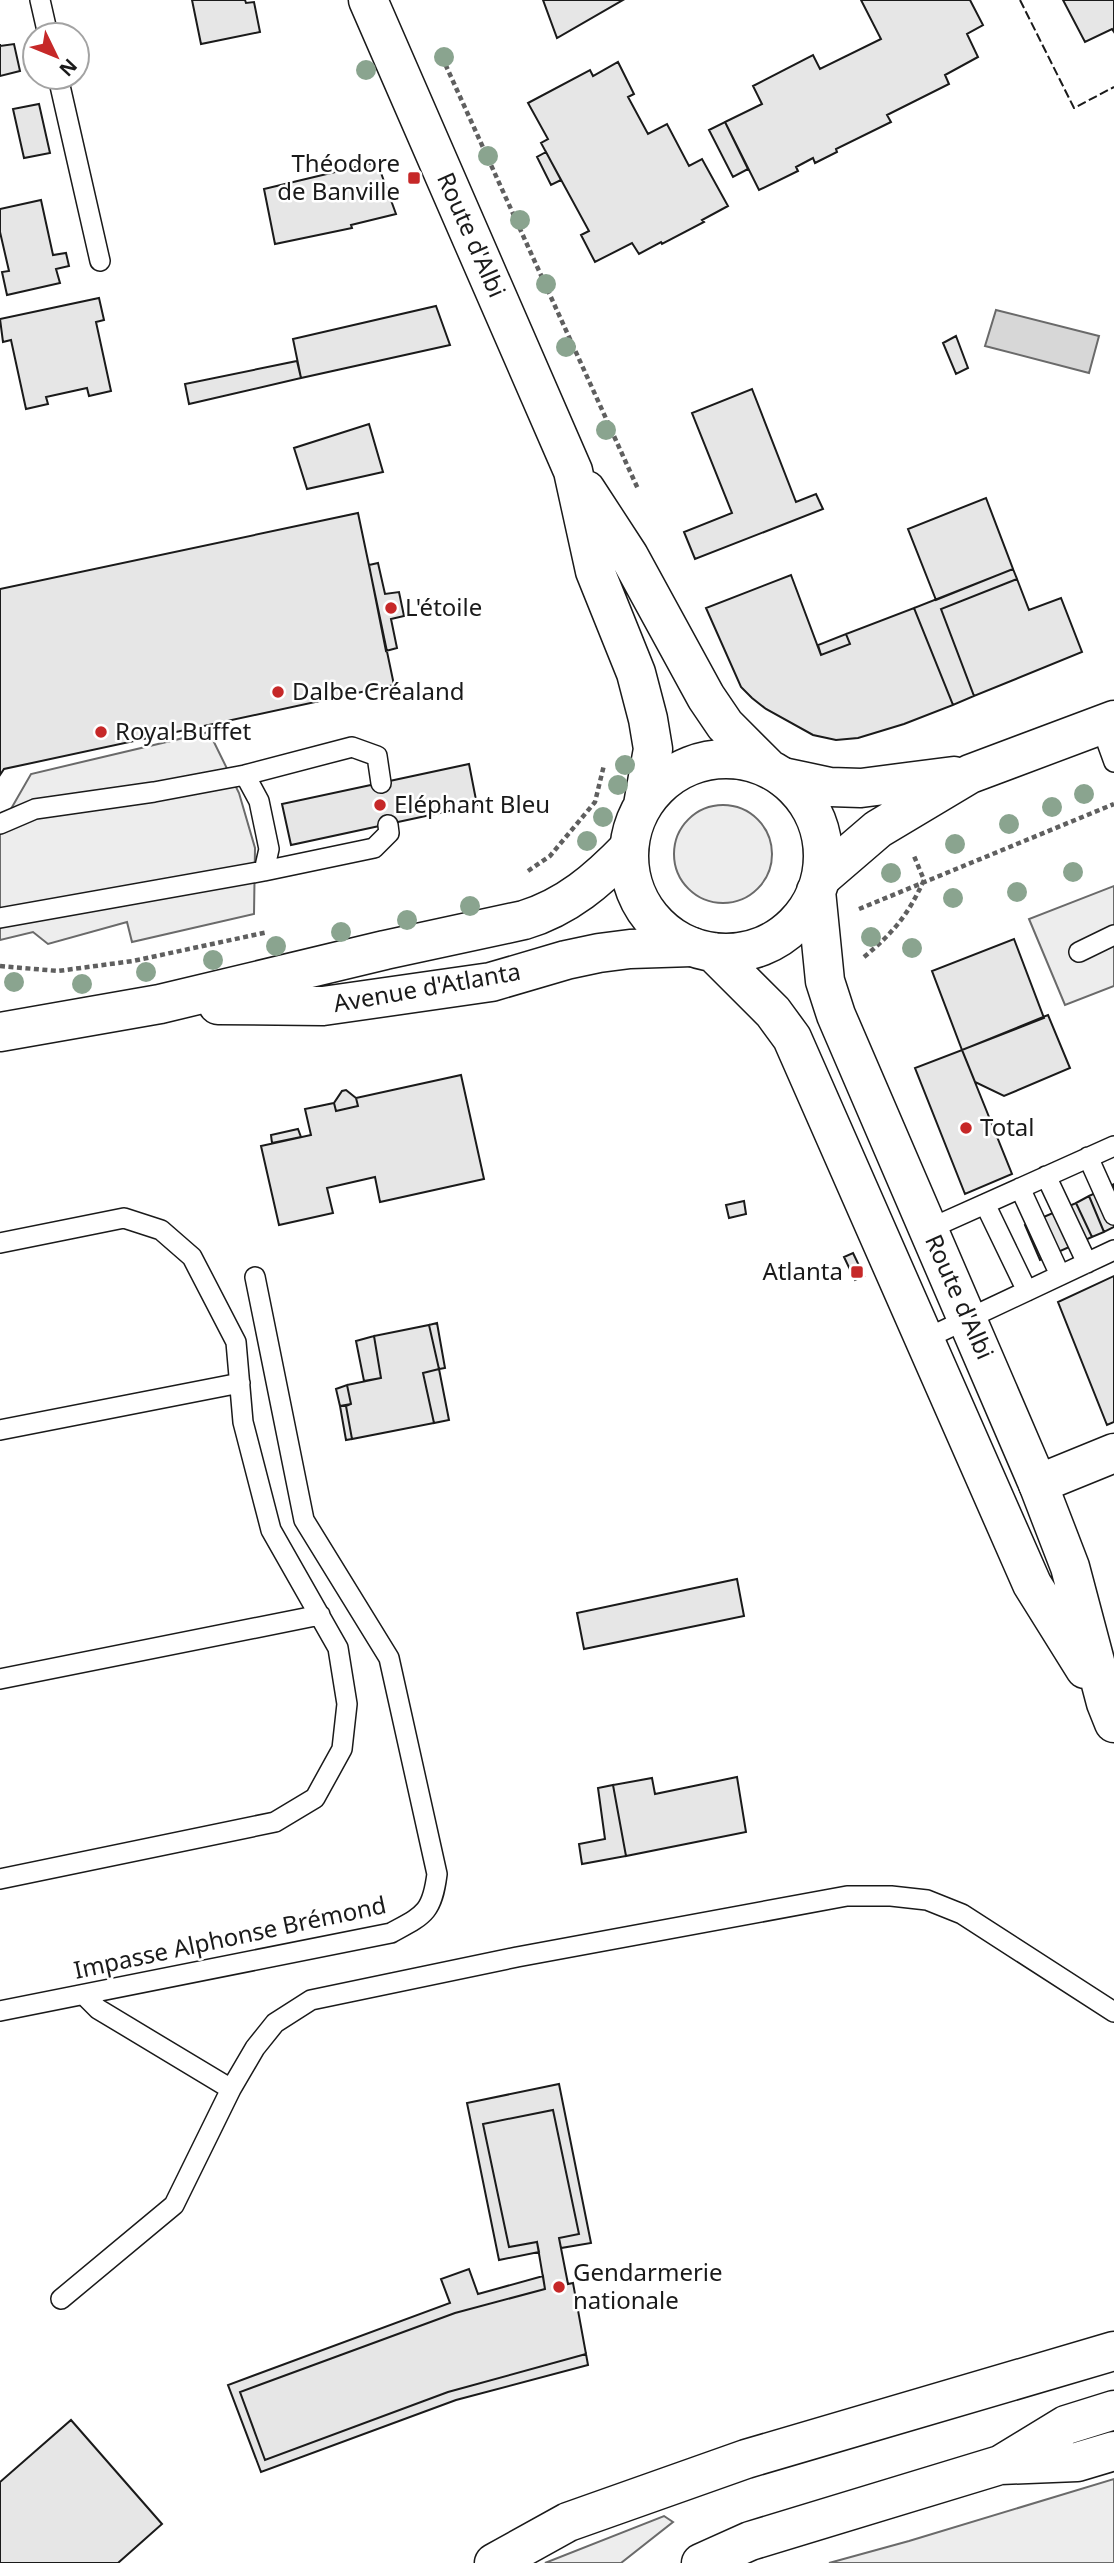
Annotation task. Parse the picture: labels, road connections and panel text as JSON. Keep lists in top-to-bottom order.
{
  "streets": {
    "main road": ["Route d'Albi", "Avenue d'Atlanta"],
    "lane": ["Impasse Alphonse Brémond"]
  },
  "crossings": [
    ["Route d'Albi", "Avenue d'Atlanta"]
  ],
  "places": {
    "transit": ["Théodore de Banville", "Atlanta"],
    "other": [
      "L'étoile",
      "Dalbe Créaland",
      "Royal Buffet",
      "Eléphant Bleu",
      "Total",
      "Gendarmerie nationale"
    ]
  },
  "north": "bottom right"
}
